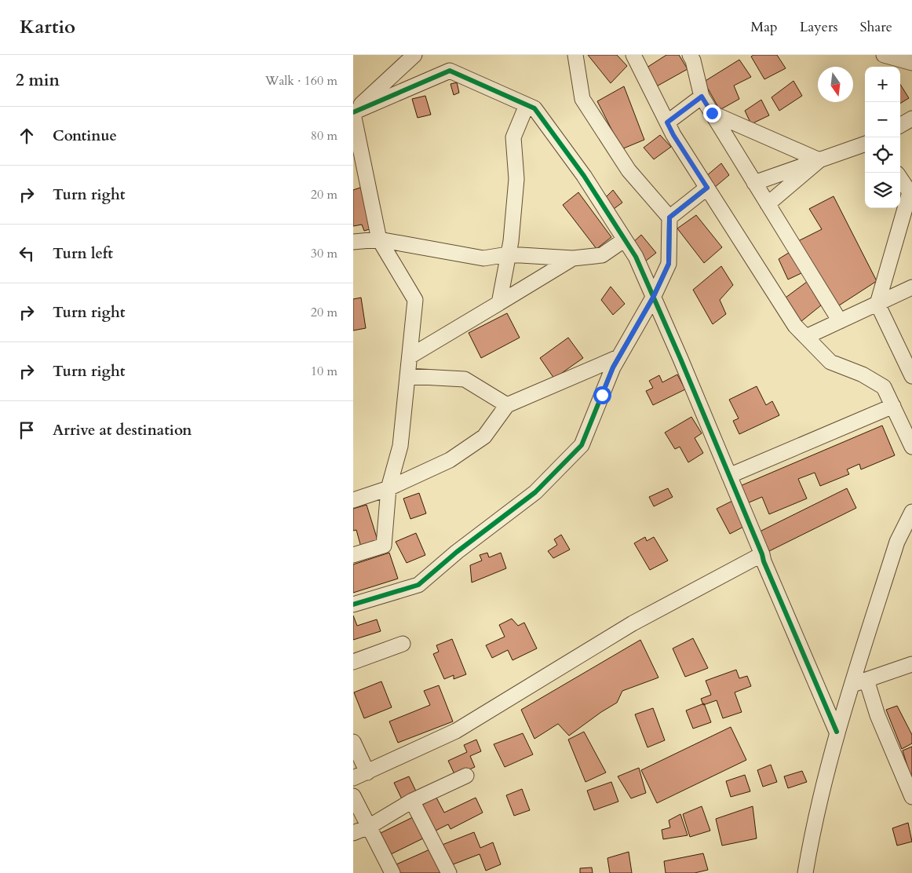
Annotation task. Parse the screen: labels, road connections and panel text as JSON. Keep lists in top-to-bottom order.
{
  "north": "bottom",
  "page": {
    "header": "Kartio",
    "nav": ["Map", "Layers", "Share"],
    "heading": ["2 min", "Walk · 160 m"],
    "map_buttons": ["+", "−"],
    "list": [
      ["Continue", "80 m"],
      ["Turn right", "20 m"],
      ["Turn left", "30 m"],
      ["Turn right", "20 m"],
      ["Turn right", "10 m"],
      "Arrive at destination"
    ]
  }
}
